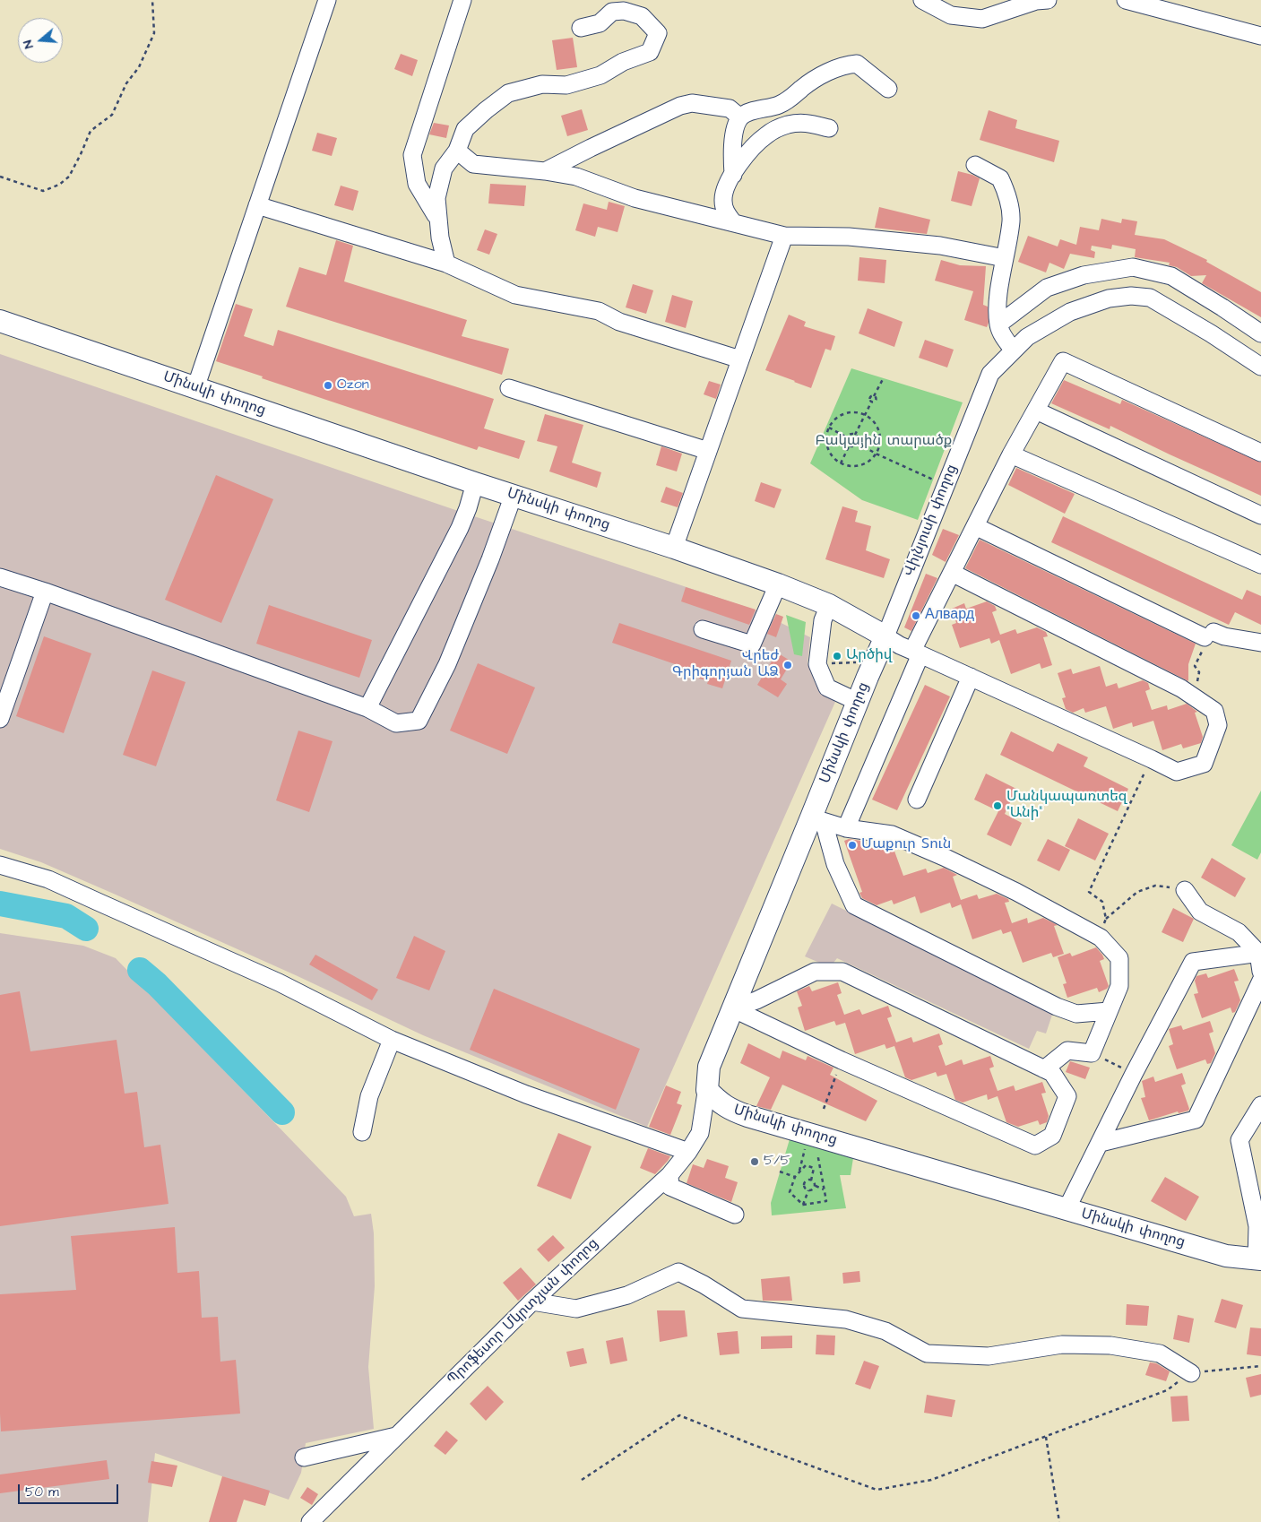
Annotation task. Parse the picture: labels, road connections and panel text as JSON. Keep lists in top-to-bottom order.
{
  "streets": {
    "main road": ["Մինսկի փողոց"],
    "street": ["Վիլնյուսի փողոց", "Պրոֆեսոր Մկրտչյան փողոց"]
  },
  "crossings": [
    ["Մինսկի փողոց", "Վիլնյուսի փողոց"],
    ["Մինսկի փողոց", "Պրոֆեսոր Մկրտչյան փողոց"]
  ],
  "parks": ["Բակային տարածք"],
  "places": [
    "Ozon",
    "Алвард",
    "Արծիվ",
    "Վրեժ Գրիգորյան ԱՁ",
    "Մանկապառտեզ \"Անի\"",
    "Մաքուր Տուն",
    "5/5"
  ],
  "scale_bar": "50 m",
  "north": "left"
}
